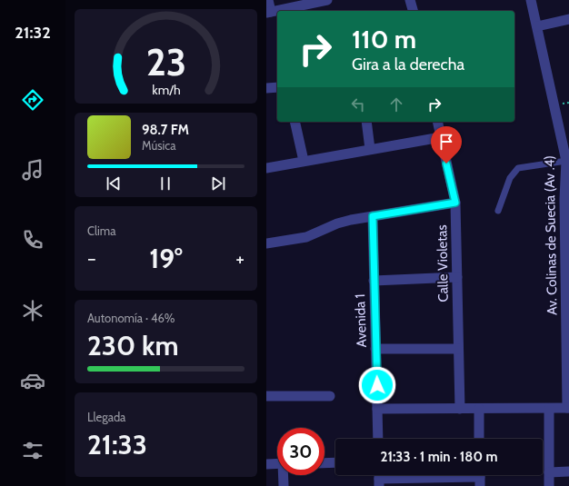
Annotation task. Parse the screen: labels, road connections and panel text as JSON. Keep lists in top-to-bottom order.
{
  "streets": {
    "street": ["Av. Colinas de Suecia (Av .4)", "Calle Violetas", "Avenida 1"]
  },
  "page": {
    "tabs": "21:32",
    "turn": ["110 m", "Gira a la derecha"],
    "song": ["98.7 FM", "Música"],
    "tile": [
      "Clima",
      ["Autonomía · 46%", "230 km"],
      ["Llegada", "21:33"]
    ],
    "heat": ["−", "19°", "+"],
    "limit": "30",
    "trip": "21:33 · 1 min · 180 m",
    "gauge": ["23", "km/h"]
  }
}
